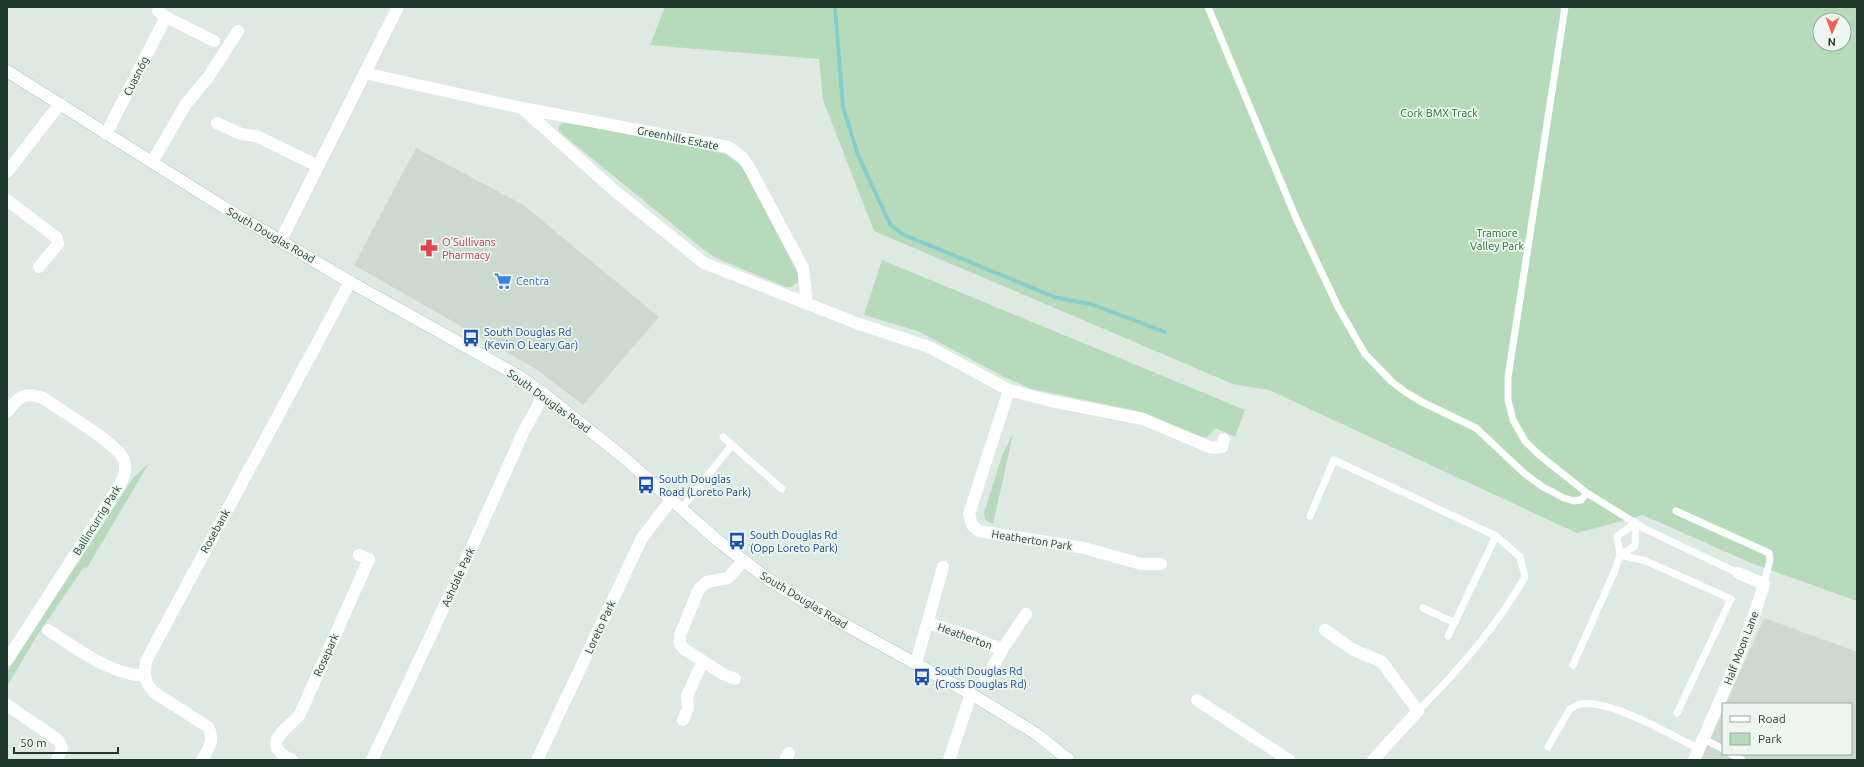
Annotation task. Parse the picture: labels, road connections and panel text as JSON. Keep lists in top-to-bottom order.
{
  "streets": {
    "street": [
      "Cuasnóg",
      "Greenhills Estate",
      "South Douglas Road",
      "Ballincurrig Park",
      "Rosebank",
      "Heatherton Park",
      "Ashdale Park",
      "Loreto Park",
      "Heatherton",
      "Half Moon Lane",
      "Rosepark"
    ]
  },
  "crossings": [
    ["Cuasnóg", "South Douglas Road"],
    ["Greenhills Estate", "Heatherton Park"],
    ["South Douglas Road", "Rosebank"],
    ["South Douglas Road", "Ashdale Park"],
    ["South Douglas Road", "Loreto Park"],
    ["South Douglas Road", "Heatherton"]
  ],
  "parks": ["Cork BMX Track", "Tramore Valley Park"],
  "places": {
    "pharmacy": ["O'Sullivans Pharmacy"],
    "supermarket": ["Centra"],
    "bus stop": [
      "South Douglas Rd (Kevin O Leary Gar)",
      "South Douglas Road (Loreto Park)",
      "South Douglas Rd (Opp Loreto Park)",
      "South Douglas Rd (Cross Douglas Rd)"
    ]
  },
  "legend": ["Road", "Park"],
  "scale_bar": "50 m",
  "north": "bottom"
}
